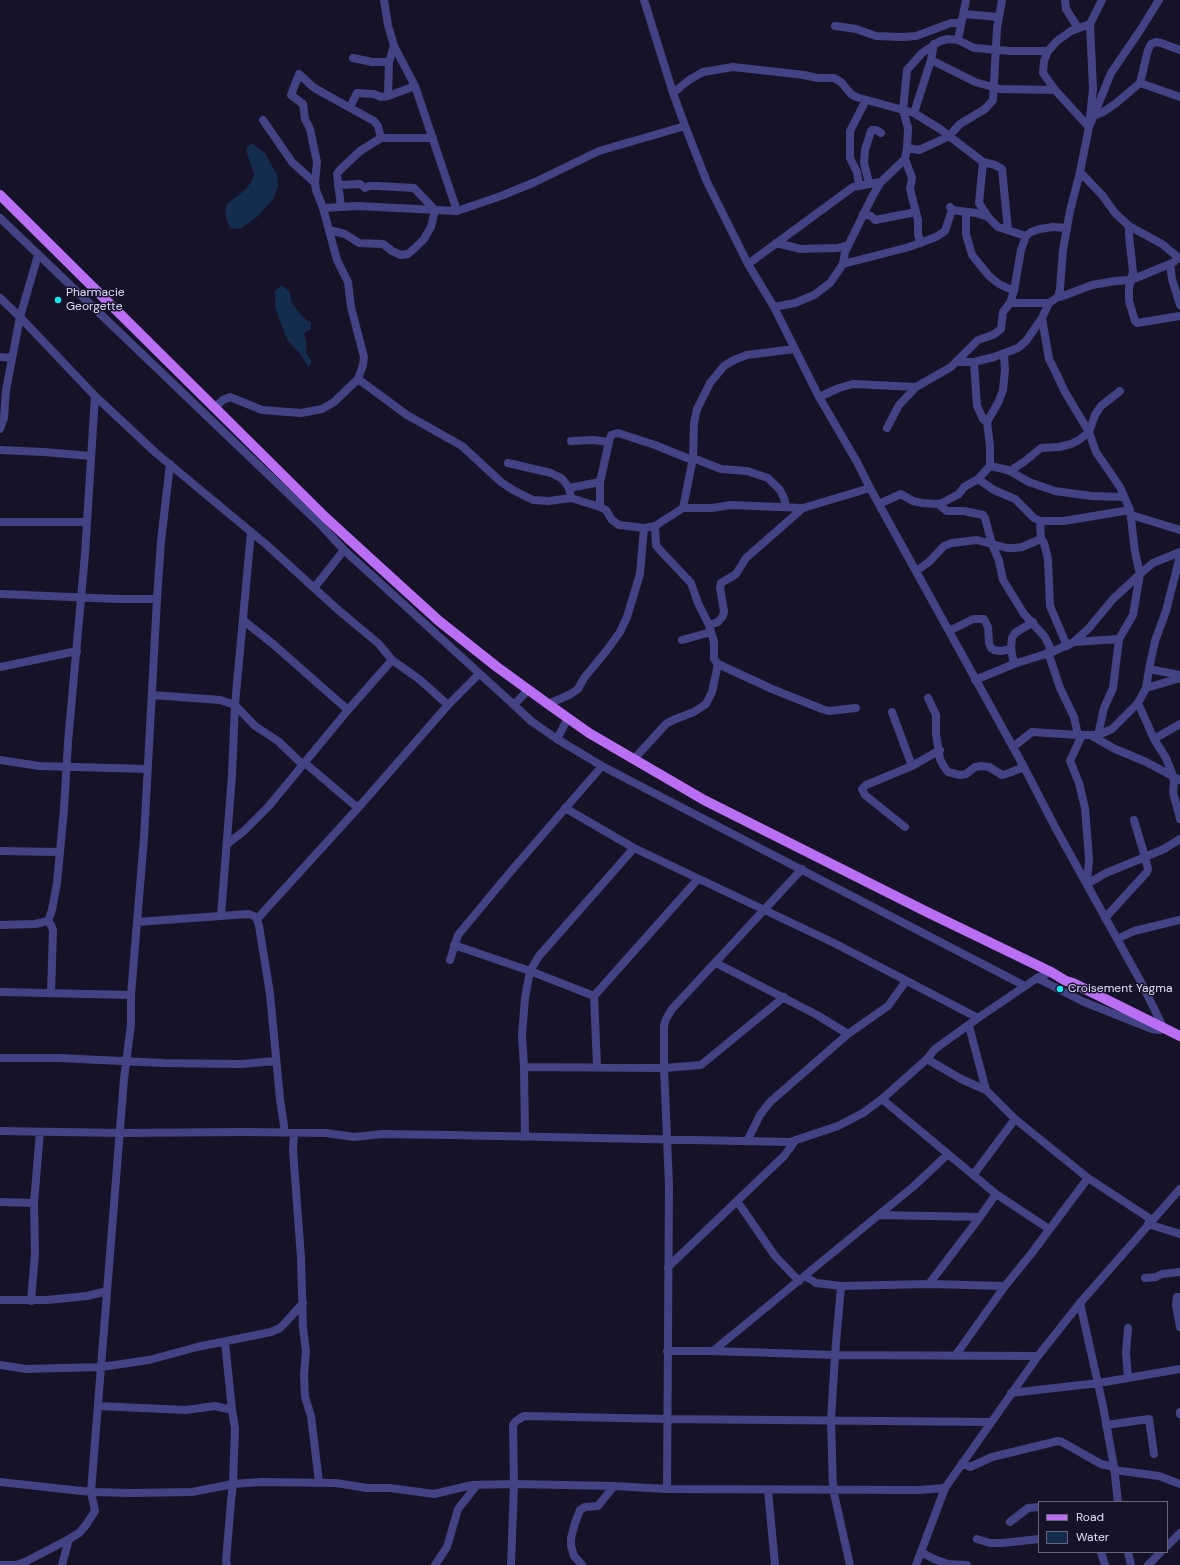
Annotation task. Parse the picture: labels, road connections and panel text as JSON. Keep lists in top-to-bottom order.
{
  "places": ["Pharmacie Georgette", "Croisement Yagma"],
  "legend": ["Road", "Water"]
}
